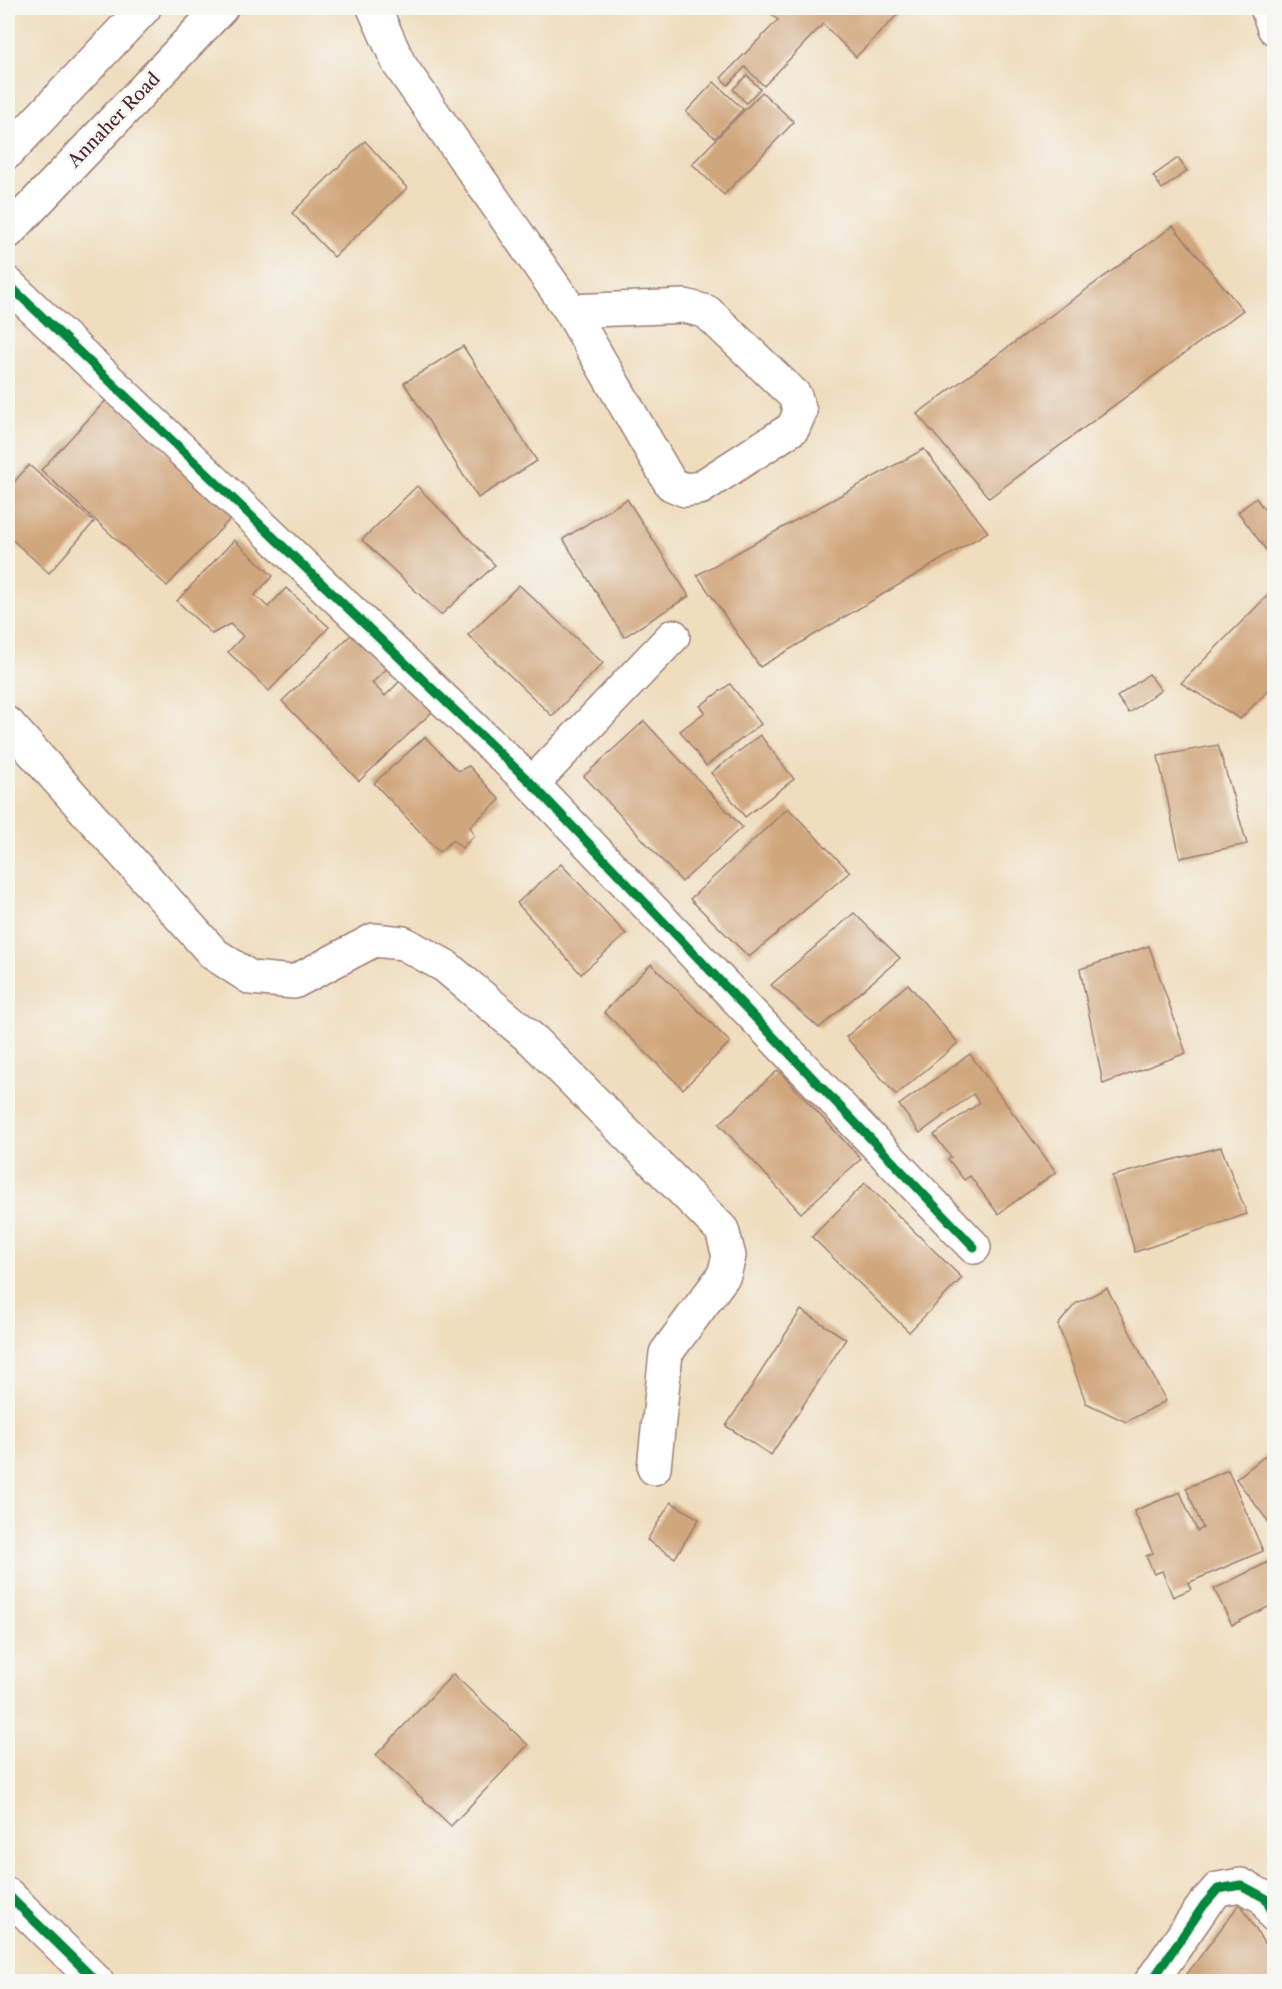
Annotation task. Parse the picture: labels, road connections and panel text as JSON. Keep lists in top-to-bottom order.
{
  "streets": {
    "street": ["Annaher Road"]
  }
}
